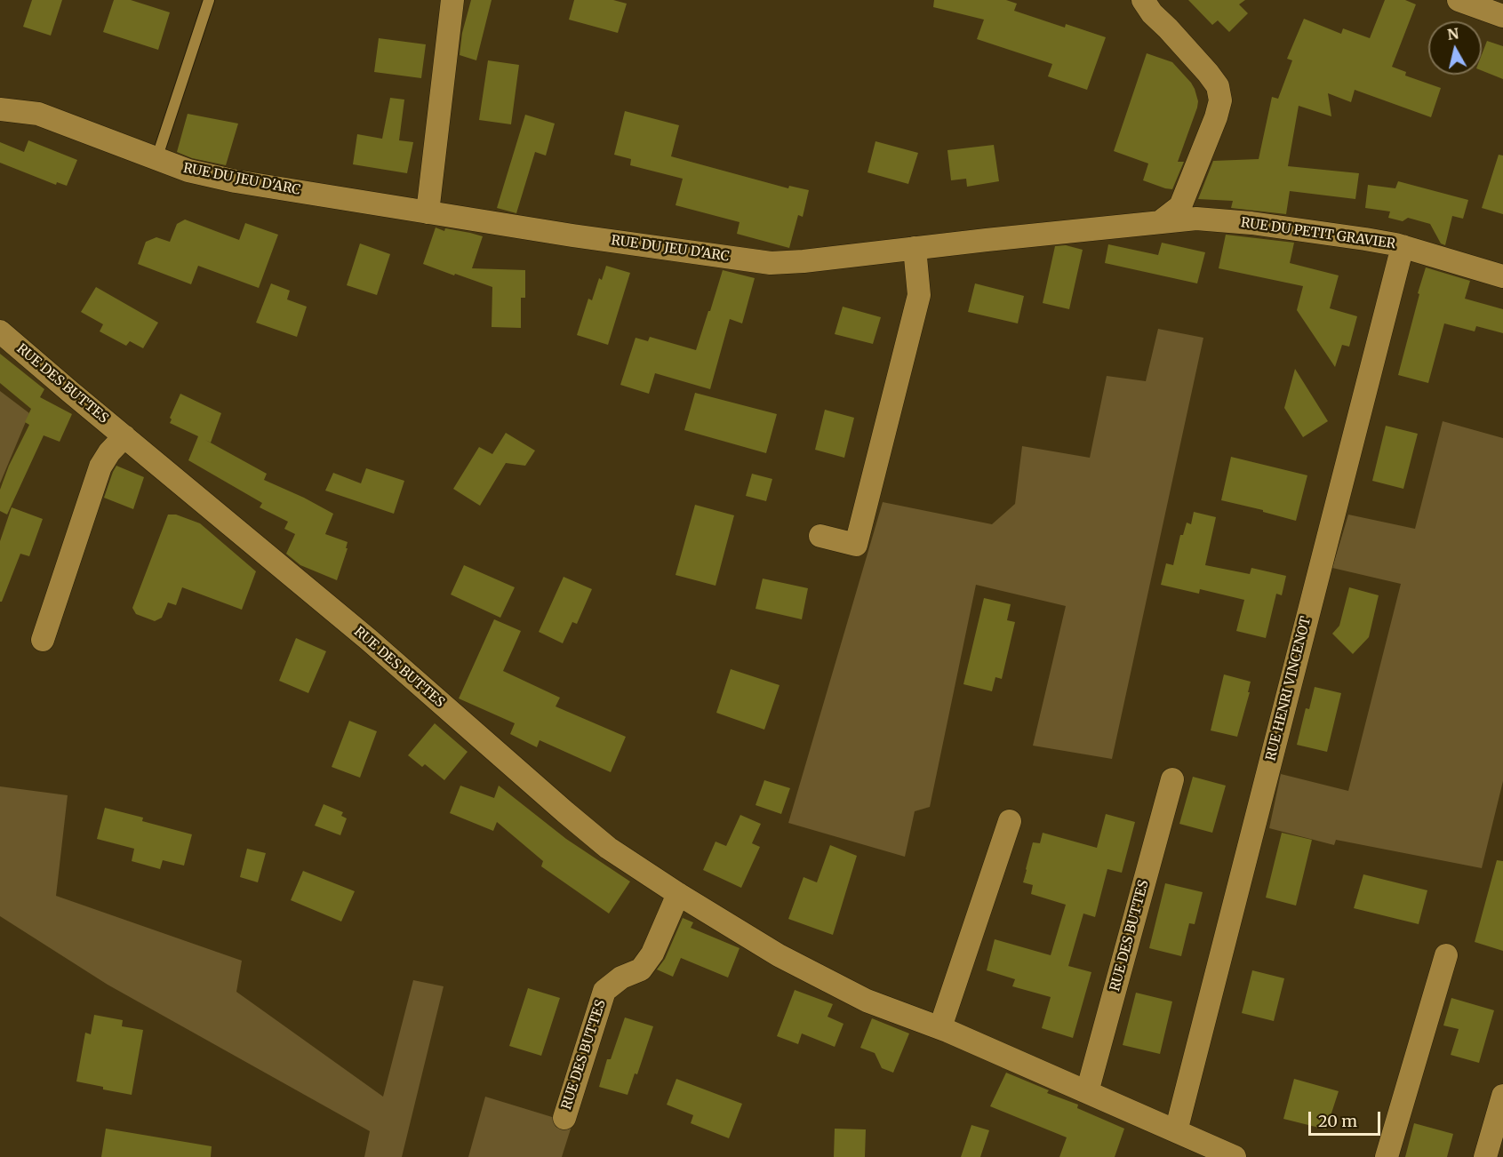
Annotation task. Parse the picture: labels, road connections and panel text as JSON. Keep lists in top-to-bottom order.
{
  "streets": {
    "street": [
      "RUE DU JEU D'ARC",
      "RUE DU PETIT GRAVIER",
      "RUE DES BUTTES",
      "RUE HENRI VINCENOT"
    ]
  },
  "crossings": [
    ["RUE DU JEU D'ARC", "RUE DU PETIT GRAVIER"],
    ["RUE DU PETIT GRAVIER", "RUE HENRI VINCENOT"],
    ["RUE DES BUTTES", "RUE HENRI VINCENOT"]
  ],
  "scale_bar": "20 m",
  "north": "top"
}
